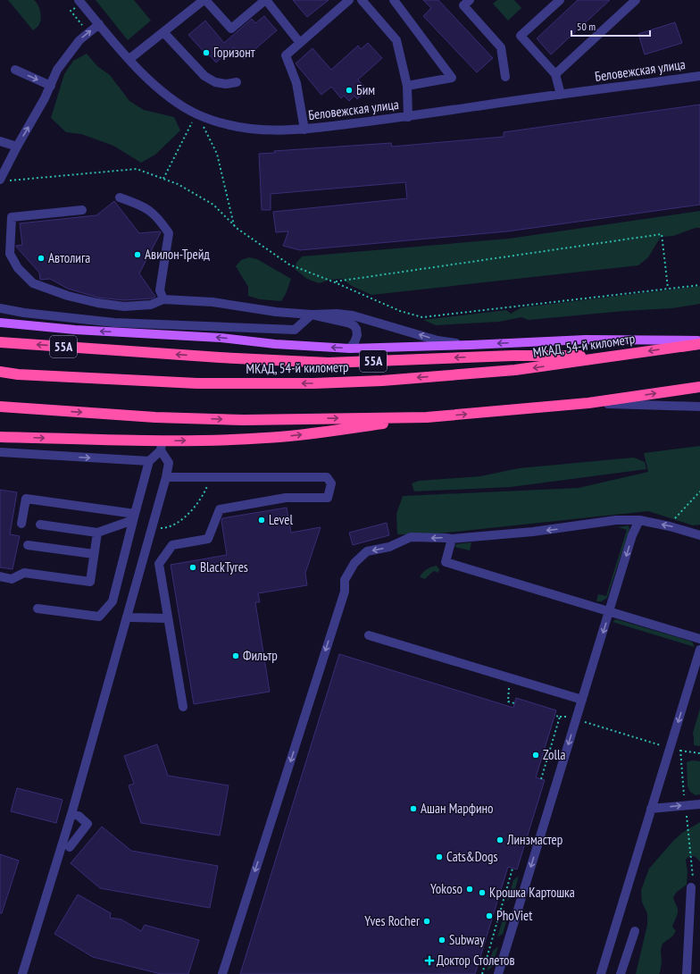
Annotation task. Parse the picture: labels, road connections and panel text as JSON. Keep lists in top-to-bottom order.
{
  "streets": {
    "highway": ["МКАД, 54-й километр", "55А"],
    "street": ["Беловежская улица"]
  },
  "crossings": [
    ["МКАД, 54-й километр", "55А"]
  ],
  "places": {
    "other": [
      "Горизонт",
      "Бим",
      "Авилон-Трейд",
      "Автолига",
      "Level",
      "BlackTyres",
      "Фильтр",
      "Zolla",
      "Ашан Марфино",
      "Линзмастер",
      "Cats&Dogs",
      "Yokoso",
      "Крошка Картошка",
      "PhoViet",
      "Yves Rocher",
      "Subway"
    ],
    "health": ["Доктор Столетов"]
  },
  "scale_bar": "50 m"
}
